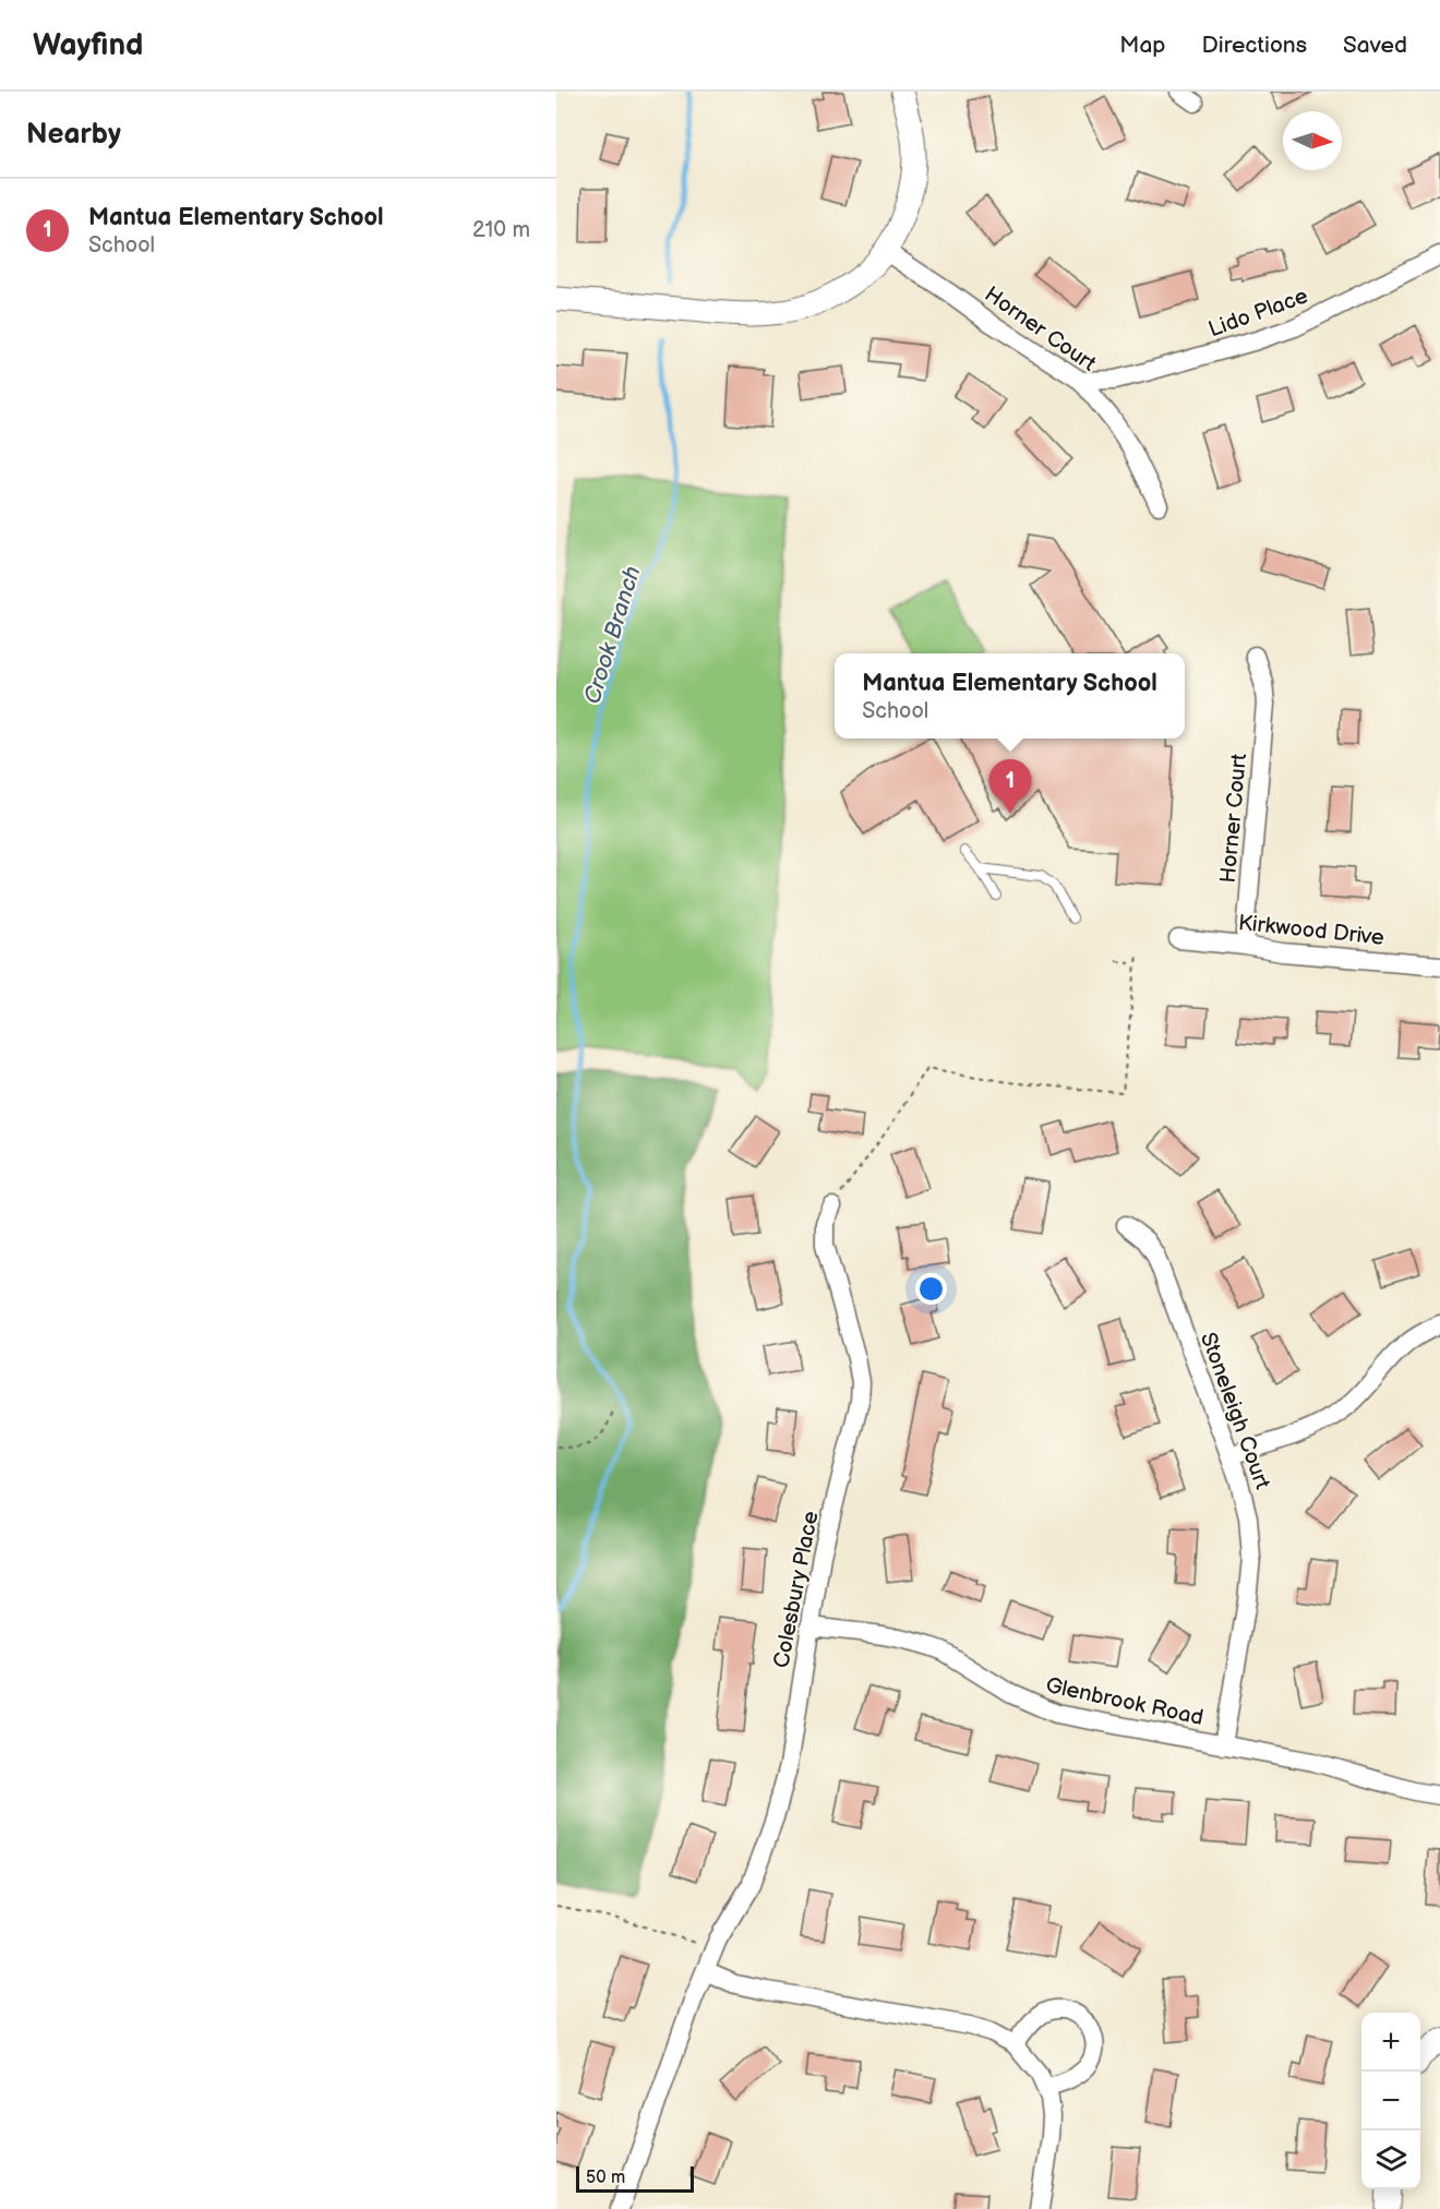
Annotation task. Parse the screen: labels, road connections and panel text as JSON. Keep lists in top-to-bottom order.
{
  "streets": {
    "street": [
      "Lido Place",
      "Horner Court",
      "Kirkwood Drive",
      "Stoneleigh Court",
      "Colesbury Place",
      "Glenbrook Road"
    ]
  },
  "crossings": [
    ["Lido Place", "Horner Court"],
    ["Horner Court", "Kirkwood Drive"],
    ["Stoneleigh Court", "Glenbrook Road"],
    ["Colesbury Place", "Glenbrook Road"]
  ],
  "water": ["Crook Branch"],
  "scale_bar": "50 m",
  "north": "right",
  "page": {
    "header": "Wayfind",
    "nav": ["Map", "Directions", "Saved"],
    "heading": "Nearby",
    "list": [
      {
        "mark": "1",
        "name": "Mantua Elementary School",
        "note": "School",
        "value": "210 m"
      }
    ],
    "popup": ["Mantua Elementary School", "School"],
    "pins": "1",
    "map_buttons": ["+", "−"],
    "scale": "50 m"
  }
}
